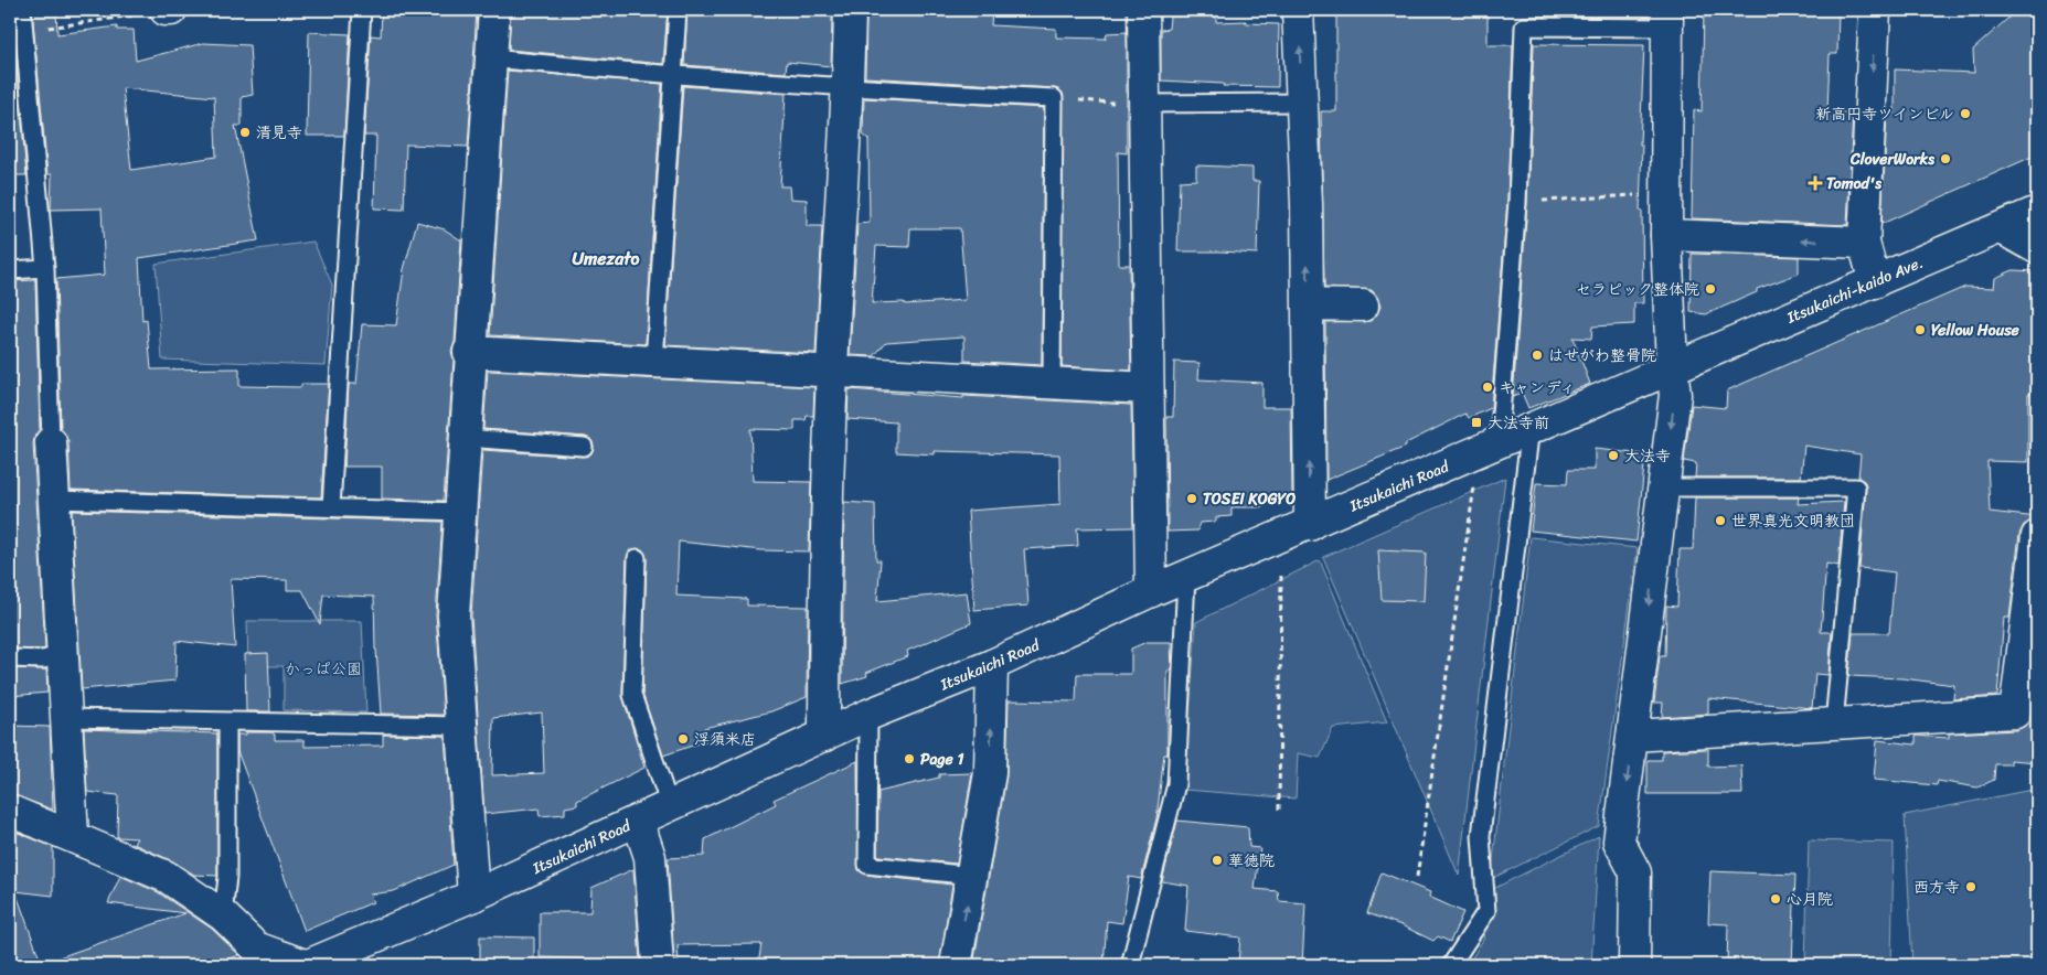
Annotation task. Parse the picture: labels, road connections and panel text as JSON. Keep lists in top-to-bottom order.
{
  "streets": {
    "street": ["Itsukaichi-kaido Ave.", "Itsukaichi Road"]
  },
  "crossings": [
    ["Itsukaichi-kaido Ave.", "Itsukaichi Road"]
  ],
  "districts": ["Umezato"],
  "parks": ["かっぱ公園"],
  "places": {
    "other": [
      "新高円寺ツインビル",
      "清見寺",
      "CloverWorks",
      "セラピック整体院",
      "Yellow House",
      "はせがわ整骨院",
      "キャンディ",
      "大法寺",
      "TOSEI KOGYO",
      "世界真光文明教団",
      "浮須米店",
      "Page 1",
      "華徳院",
      "西方寺",
      "心月院"
    ],
    "health": ["Tomod's"],
    "transit": ["大法寺前"]
  }
}
